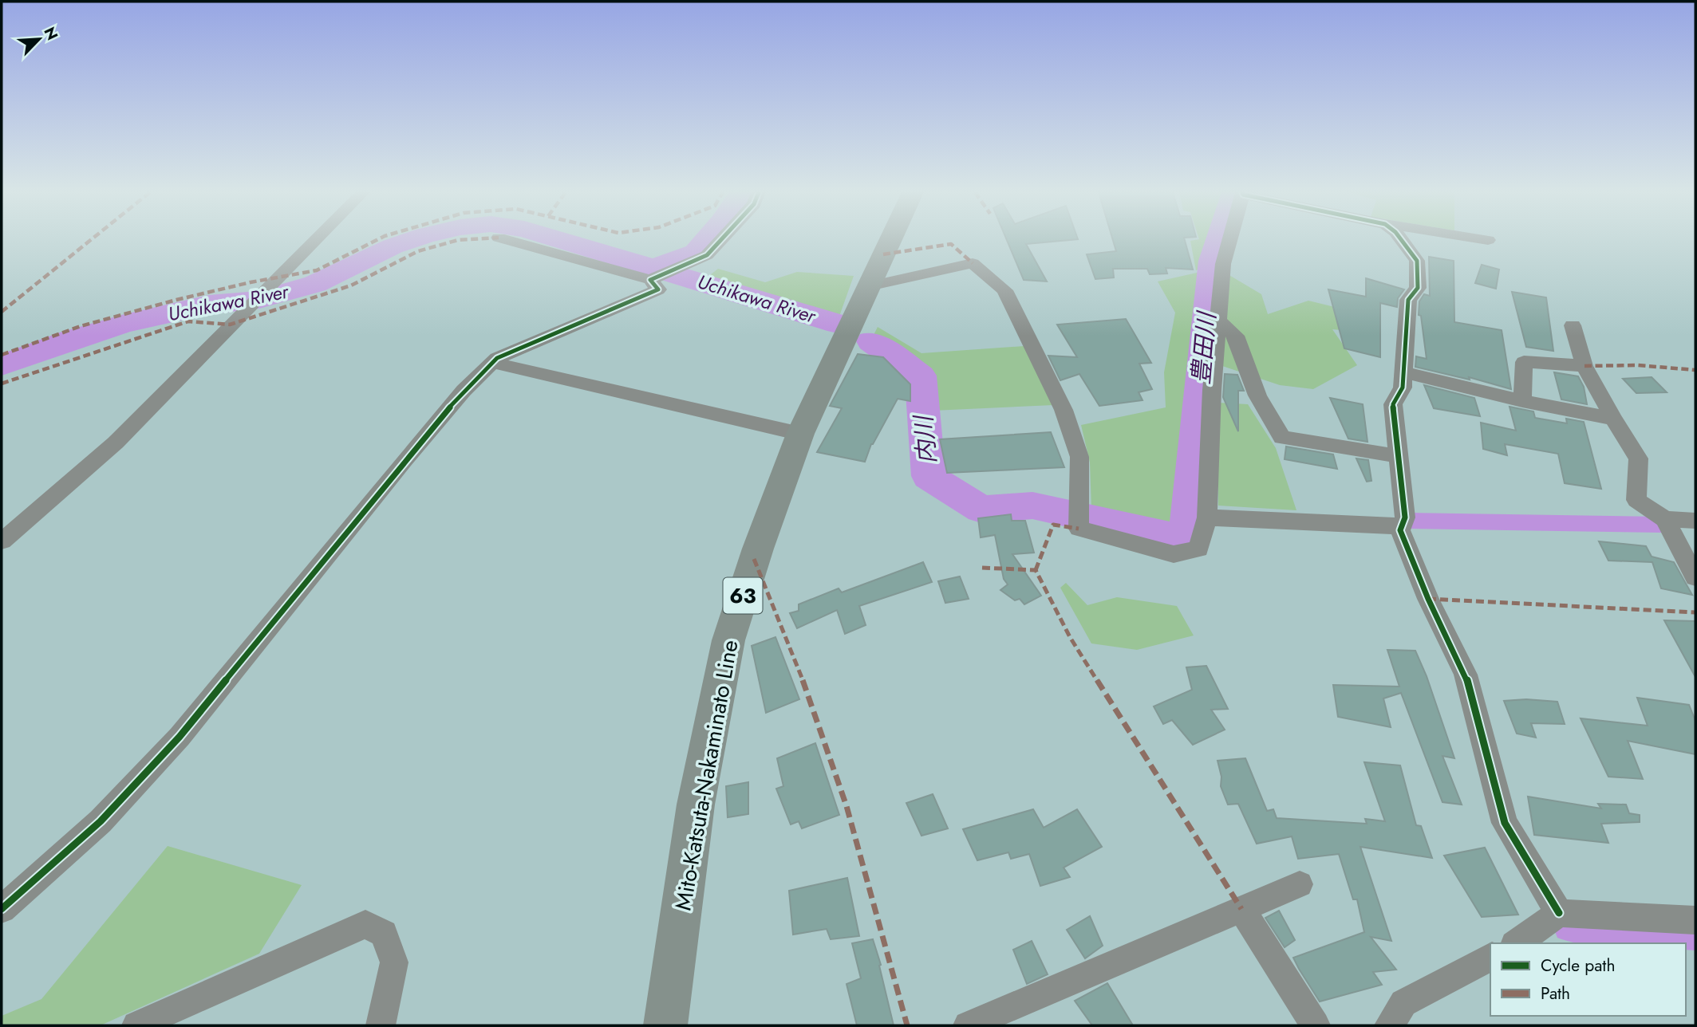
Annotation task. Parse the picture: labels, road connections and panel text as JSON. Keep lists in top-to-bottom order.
{
  "streets": {
    "main road": ["63", "Mito-Katsuta-Nakaminato Line"]
  },
  "water": ["Uchikawa River", "豊田川", "内川"],
  "legend": ["Cycle path", "Path"],
  "north": "top right"
}
